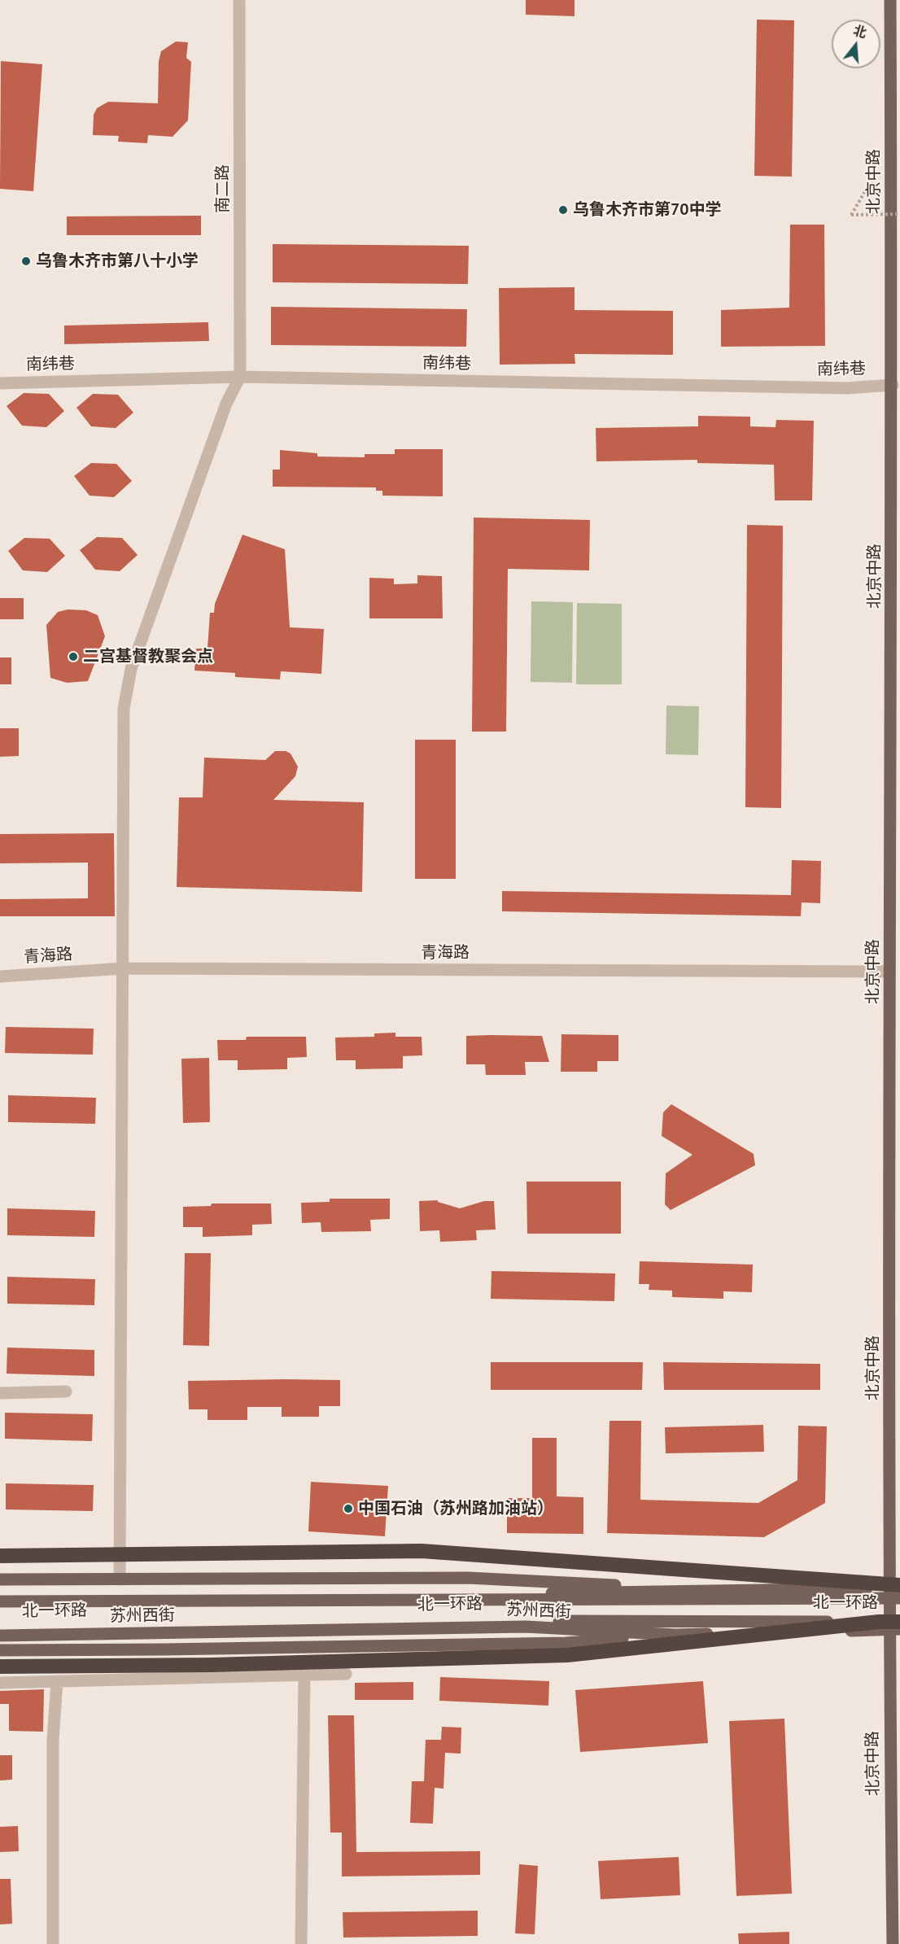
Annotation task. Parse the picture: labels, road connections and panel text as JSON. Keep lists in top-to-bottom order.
{
  "streets": {
    "main road": ["北京中路", "北一环路", "苏州西街"],
    "street": ["南二路", "南纬巷", "青海路"]
  },
  "crossings": [
    ["北京中路", "南纬巷"],
    ["北京中路", "青海路"],
    ["北京中路", "北一环路"],
    ["北京中路", "苏州西街"],
    ["南二路", "南纬巷"],
    ["北一环路", "苏州西街"]
  ],
  "places": [
    "乌鲁木齐市第70中学",
    "乌鲁木齐市第八十小学",
    "二宫基督教聚会点",
    "中国石油（苏州路加油站）"
  ],
  "north": "top"
}
